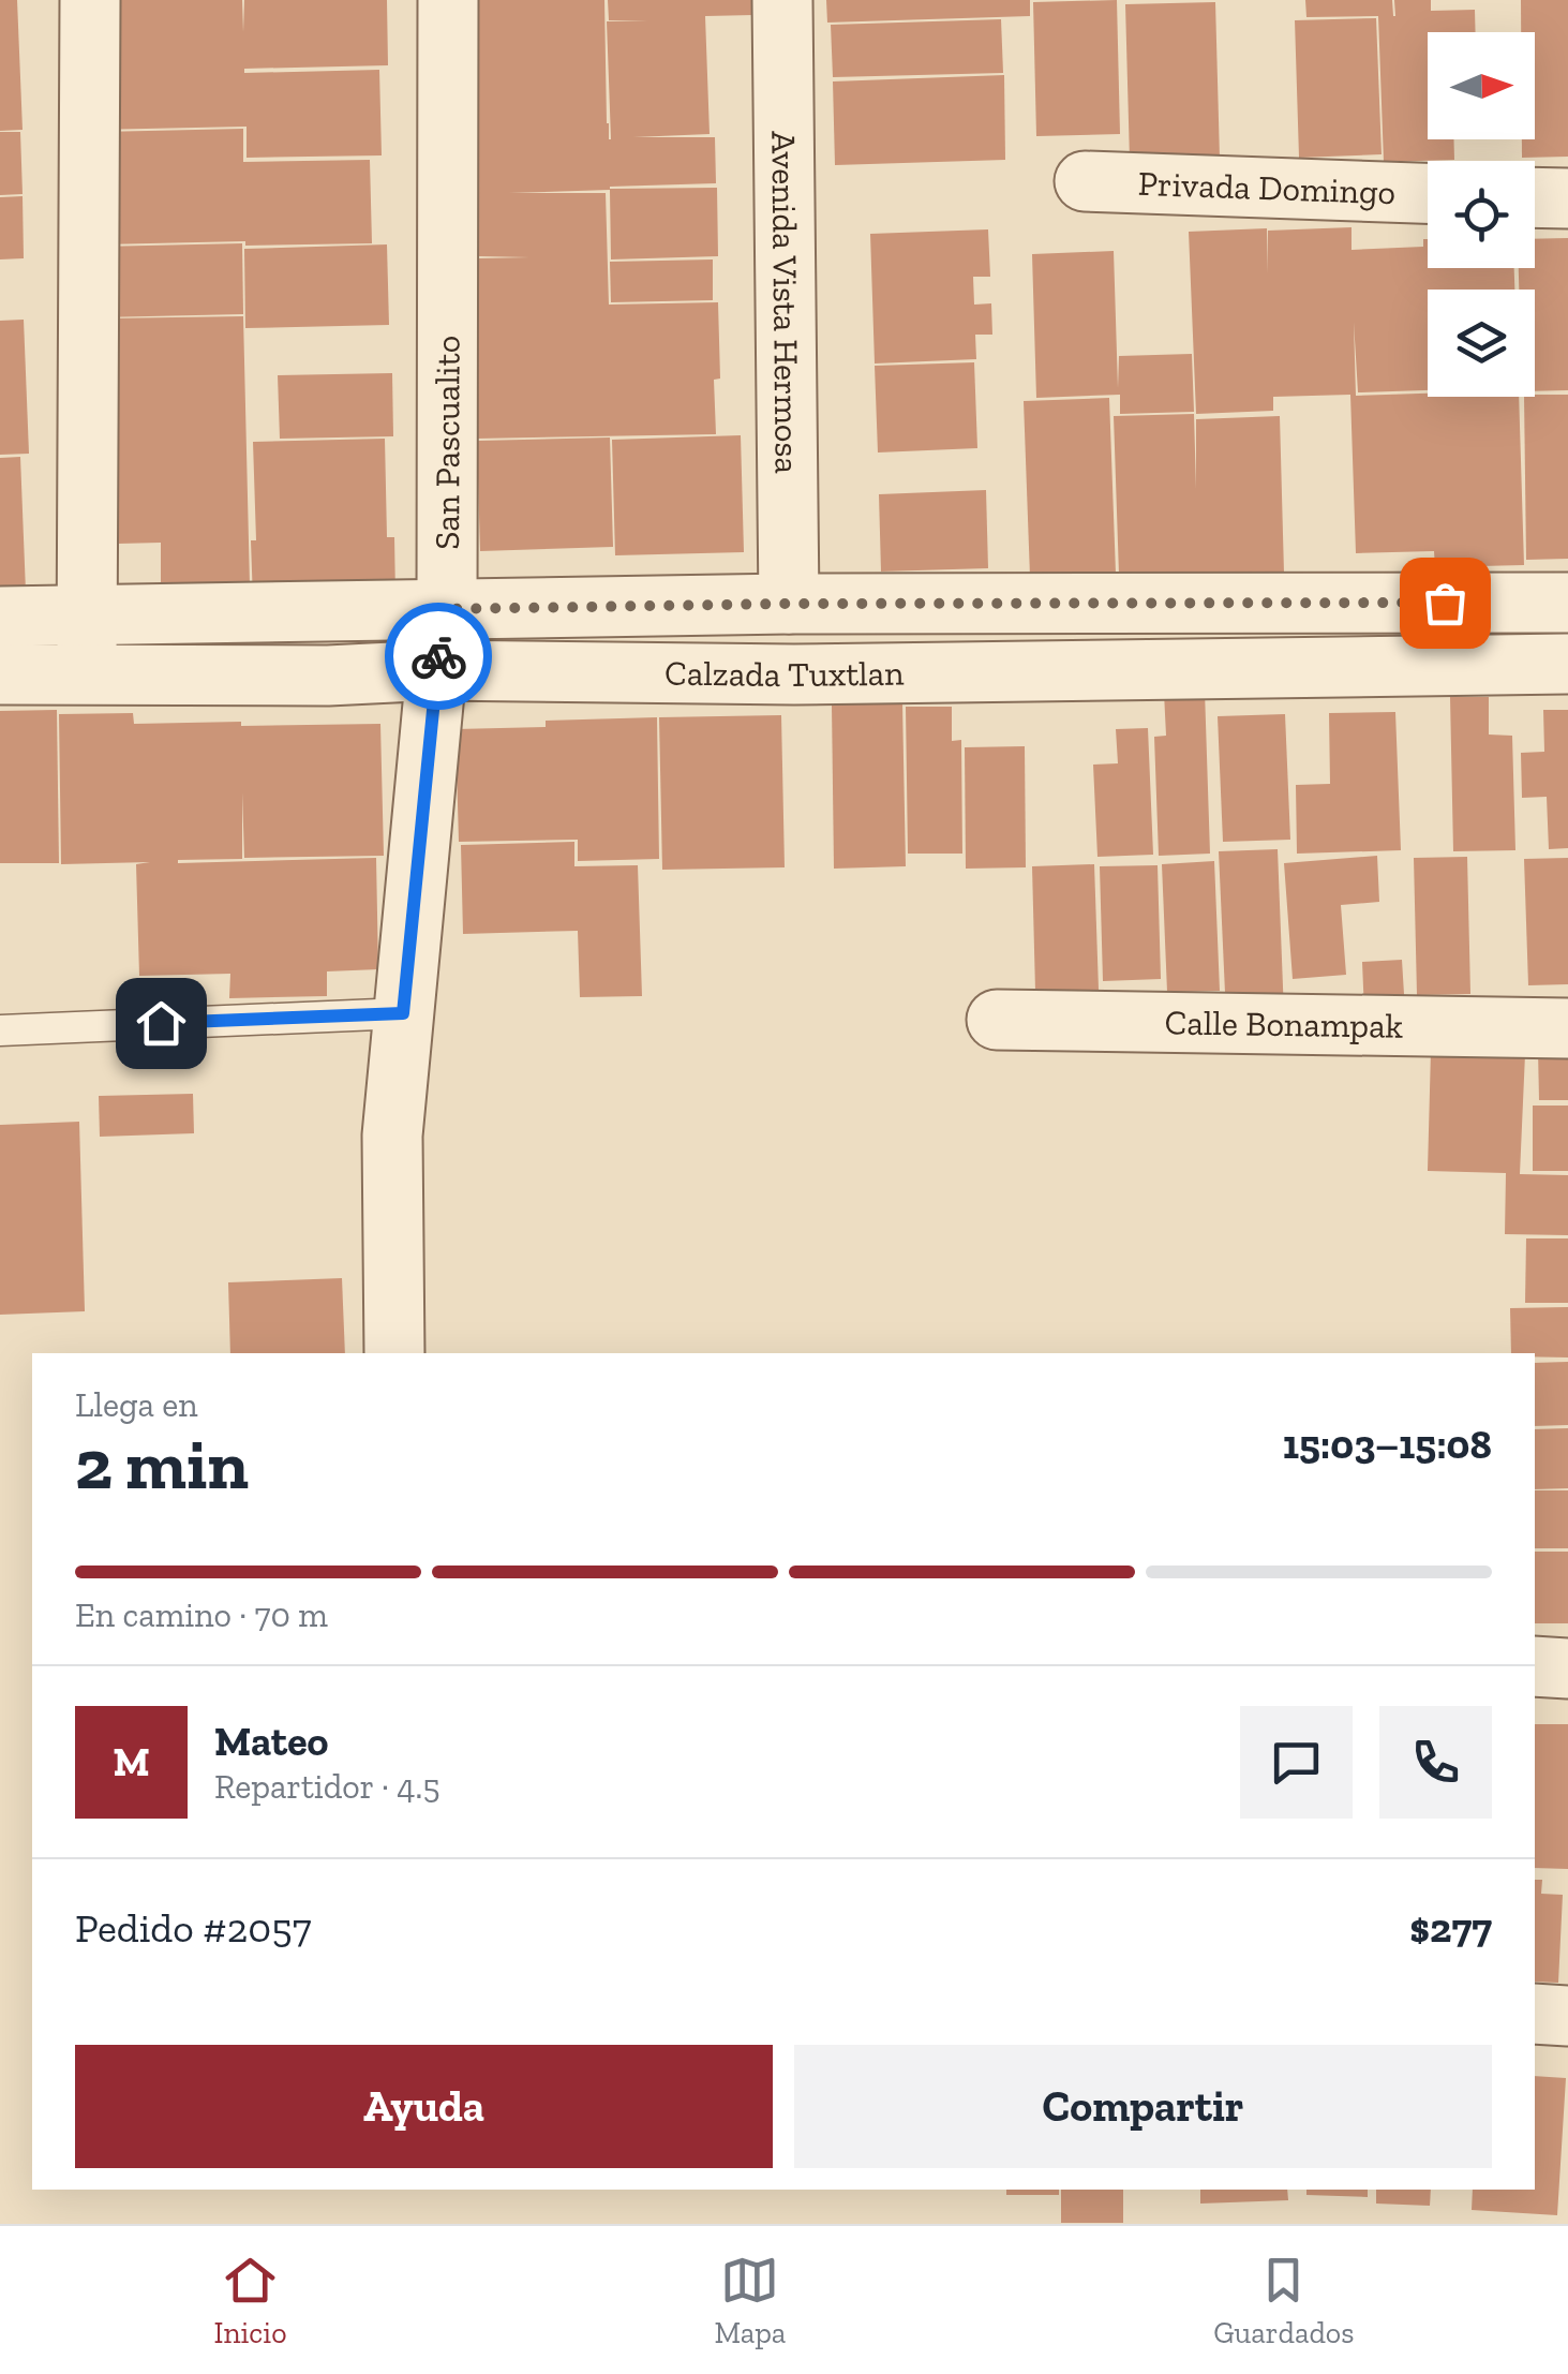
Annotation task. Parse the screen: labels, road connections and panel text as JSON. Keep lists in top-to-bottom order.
{
  "streets": {
    "street": [
      "Privada Domingo",
      "Avenida Vista Hermosa",
      "San Pascualito",
      "Calzada Tuxtlan",
      "Calle Bonampak"
    ]
  },
  "crossings": [
    ["Avenida Vista Hermosa", "Calzada Tuxtlan"],
    ["San Pascualito", "Calzada Tuxtlan"]
  ],
  "north": "right",
  "page": {
    "heading": ["2 min", "Llega en", "15:03–15:08"],
    "panel": [
      "Mateo",
      "Repartidor · 4.5",
      "Pedido #2057",
      "$277"
    ],
    "bar": "En camino · 70 m",
    "round": "M",
    "buttons": ["Ayuda", "Compartir"],
    "tabs": ["Inicio", "Mapa", "Guardados"]
  }
}
